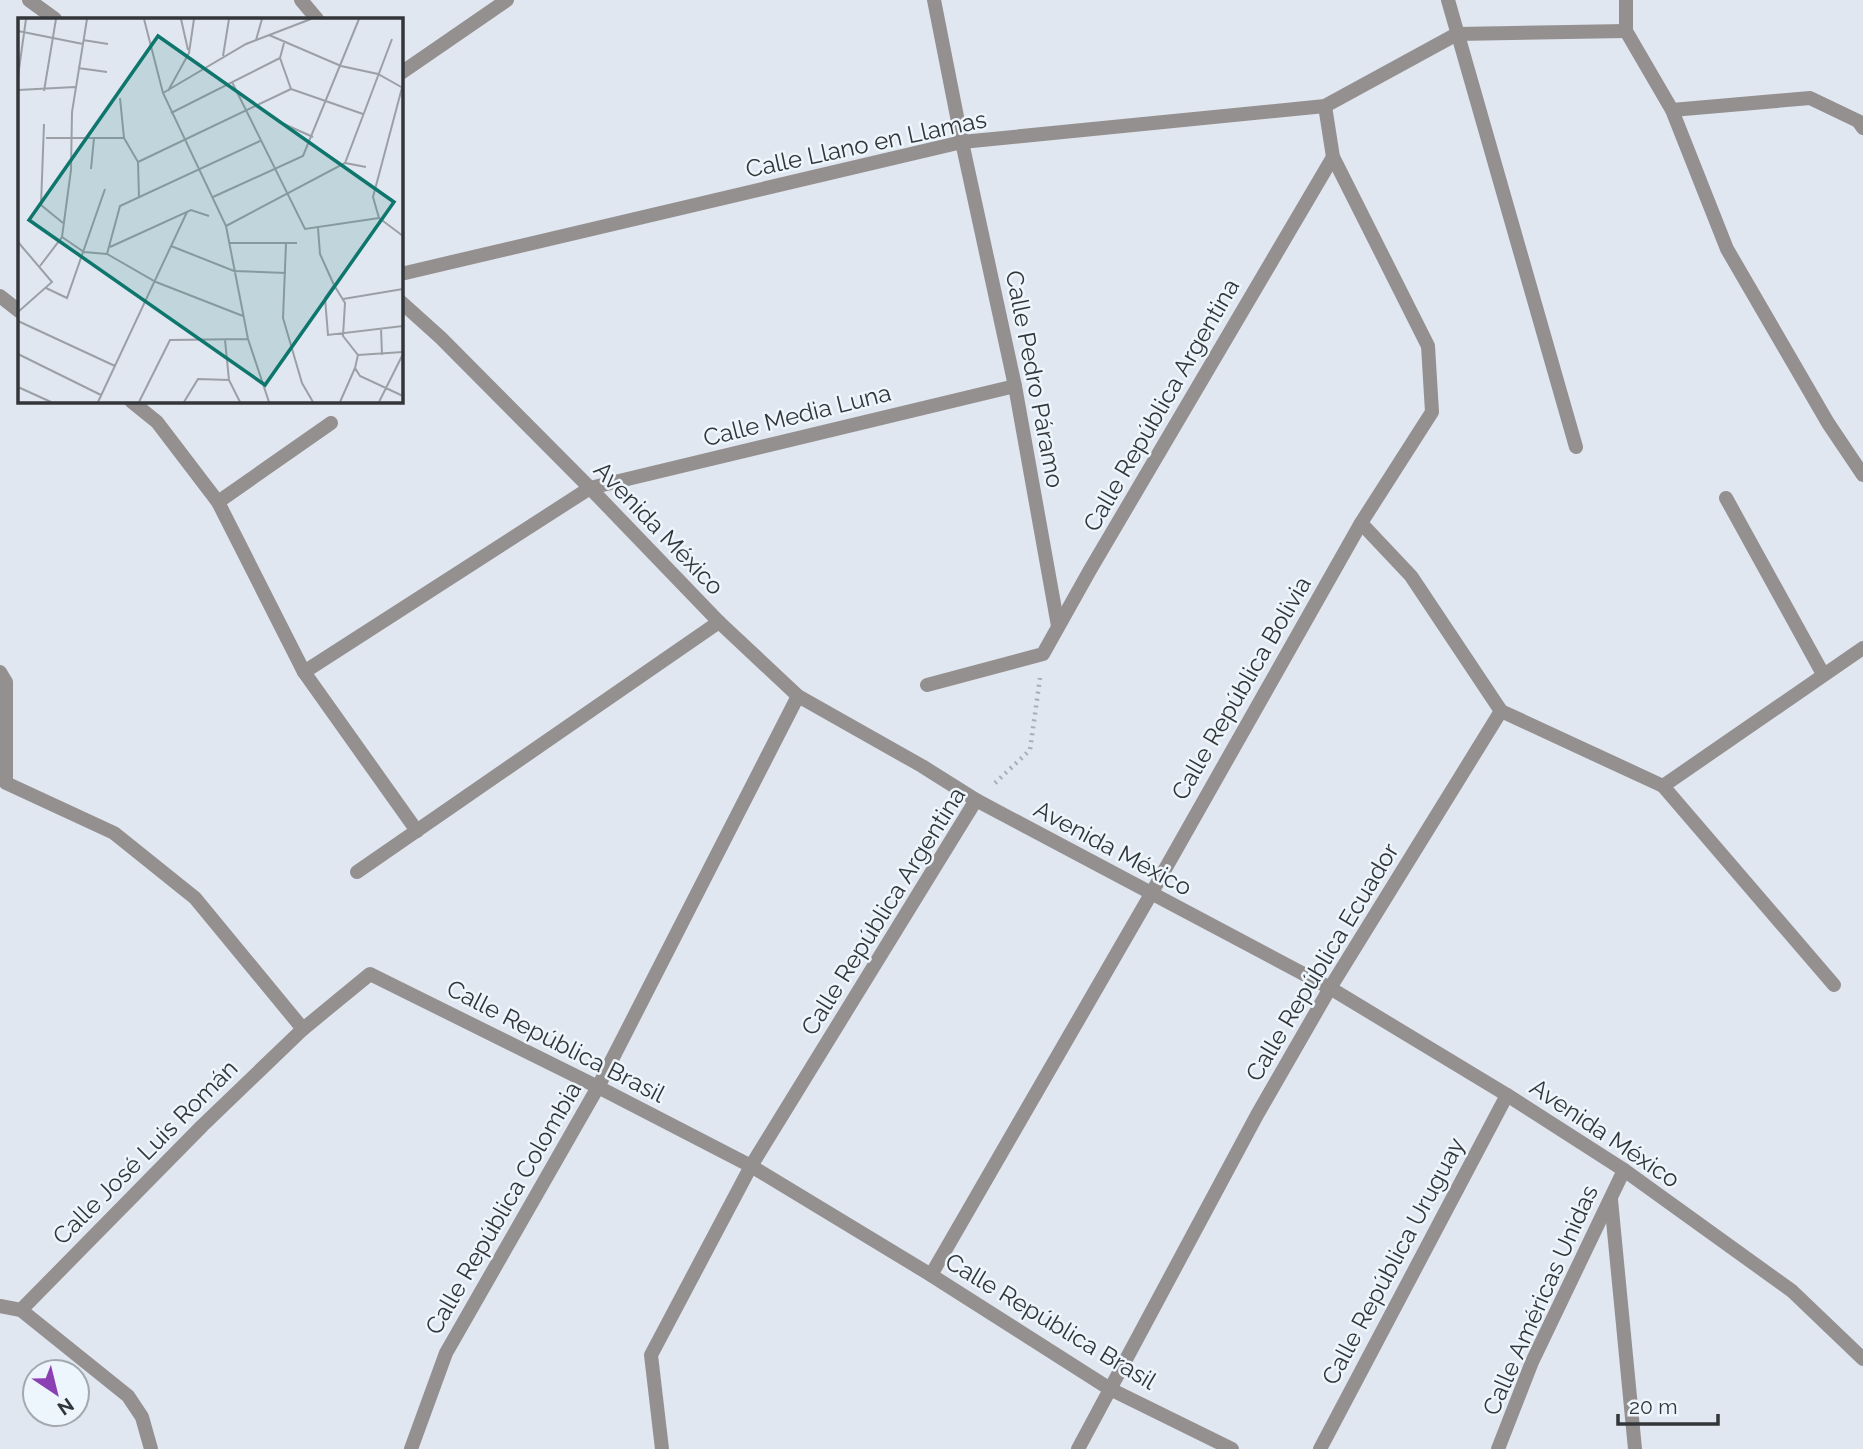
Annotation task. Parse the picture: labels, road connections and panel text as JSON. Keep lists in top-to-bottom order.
{
  "streets": {
    "street": [
      "Calle Llano en Llamas",
      "Calle Pedro Páramo",
      "Calle República Argentina",
      "Calle Media Luna",
      "Avenida México",
      "Calle República Bolivia",
      "Calle República Ecuador",
      "Calle República Brasil",
      "Calle José Luis Román",
      "Calle República Colombia",
      "Calle República Uruguay",
      "Calle Américas Unidas"
    ]
  },
  "crossings": [
    ["Calle Llano en Llamas", "Calle Pedro Páramo"],
    ["Calle Llano en Llamas", "Calle República Bolivia"],
    ["Calle Pedro Páramo", "Calle República Argentina"],
    ["Calle Pedro Páramo", "Calle Media Luna"],
    ["Calle República Argentina", "Avenida México"],
    ["Calle República Argentina", "Calle República Bolivia"],
    ["Calle República Argentina", "Calle República Brasil"],
    ["Calle Media Luna", "Avenida México"],
    ["Avenida México", "Calle República Bolivia"],
    ["Avenida México", "Calle República Ecuador"],
    ["Avenida México", "Calle República Colombia"],
    ["Avenida México", "Calle República Uruguay"],
    ["Avenida México", "Calle Américas Unidas"],
    ["Calle República Bolivia", "Calle República Brasil"],
    ["Calle República Ecuador", "Calle República Brasil"],
    ["Calle República Brasil", "Calle José Luis Román"],
    ["Calle República Brasil", "Calle República Colombia"]
  ],
  "scale_bar": "20 m",
  "north": "bottom right"
}
